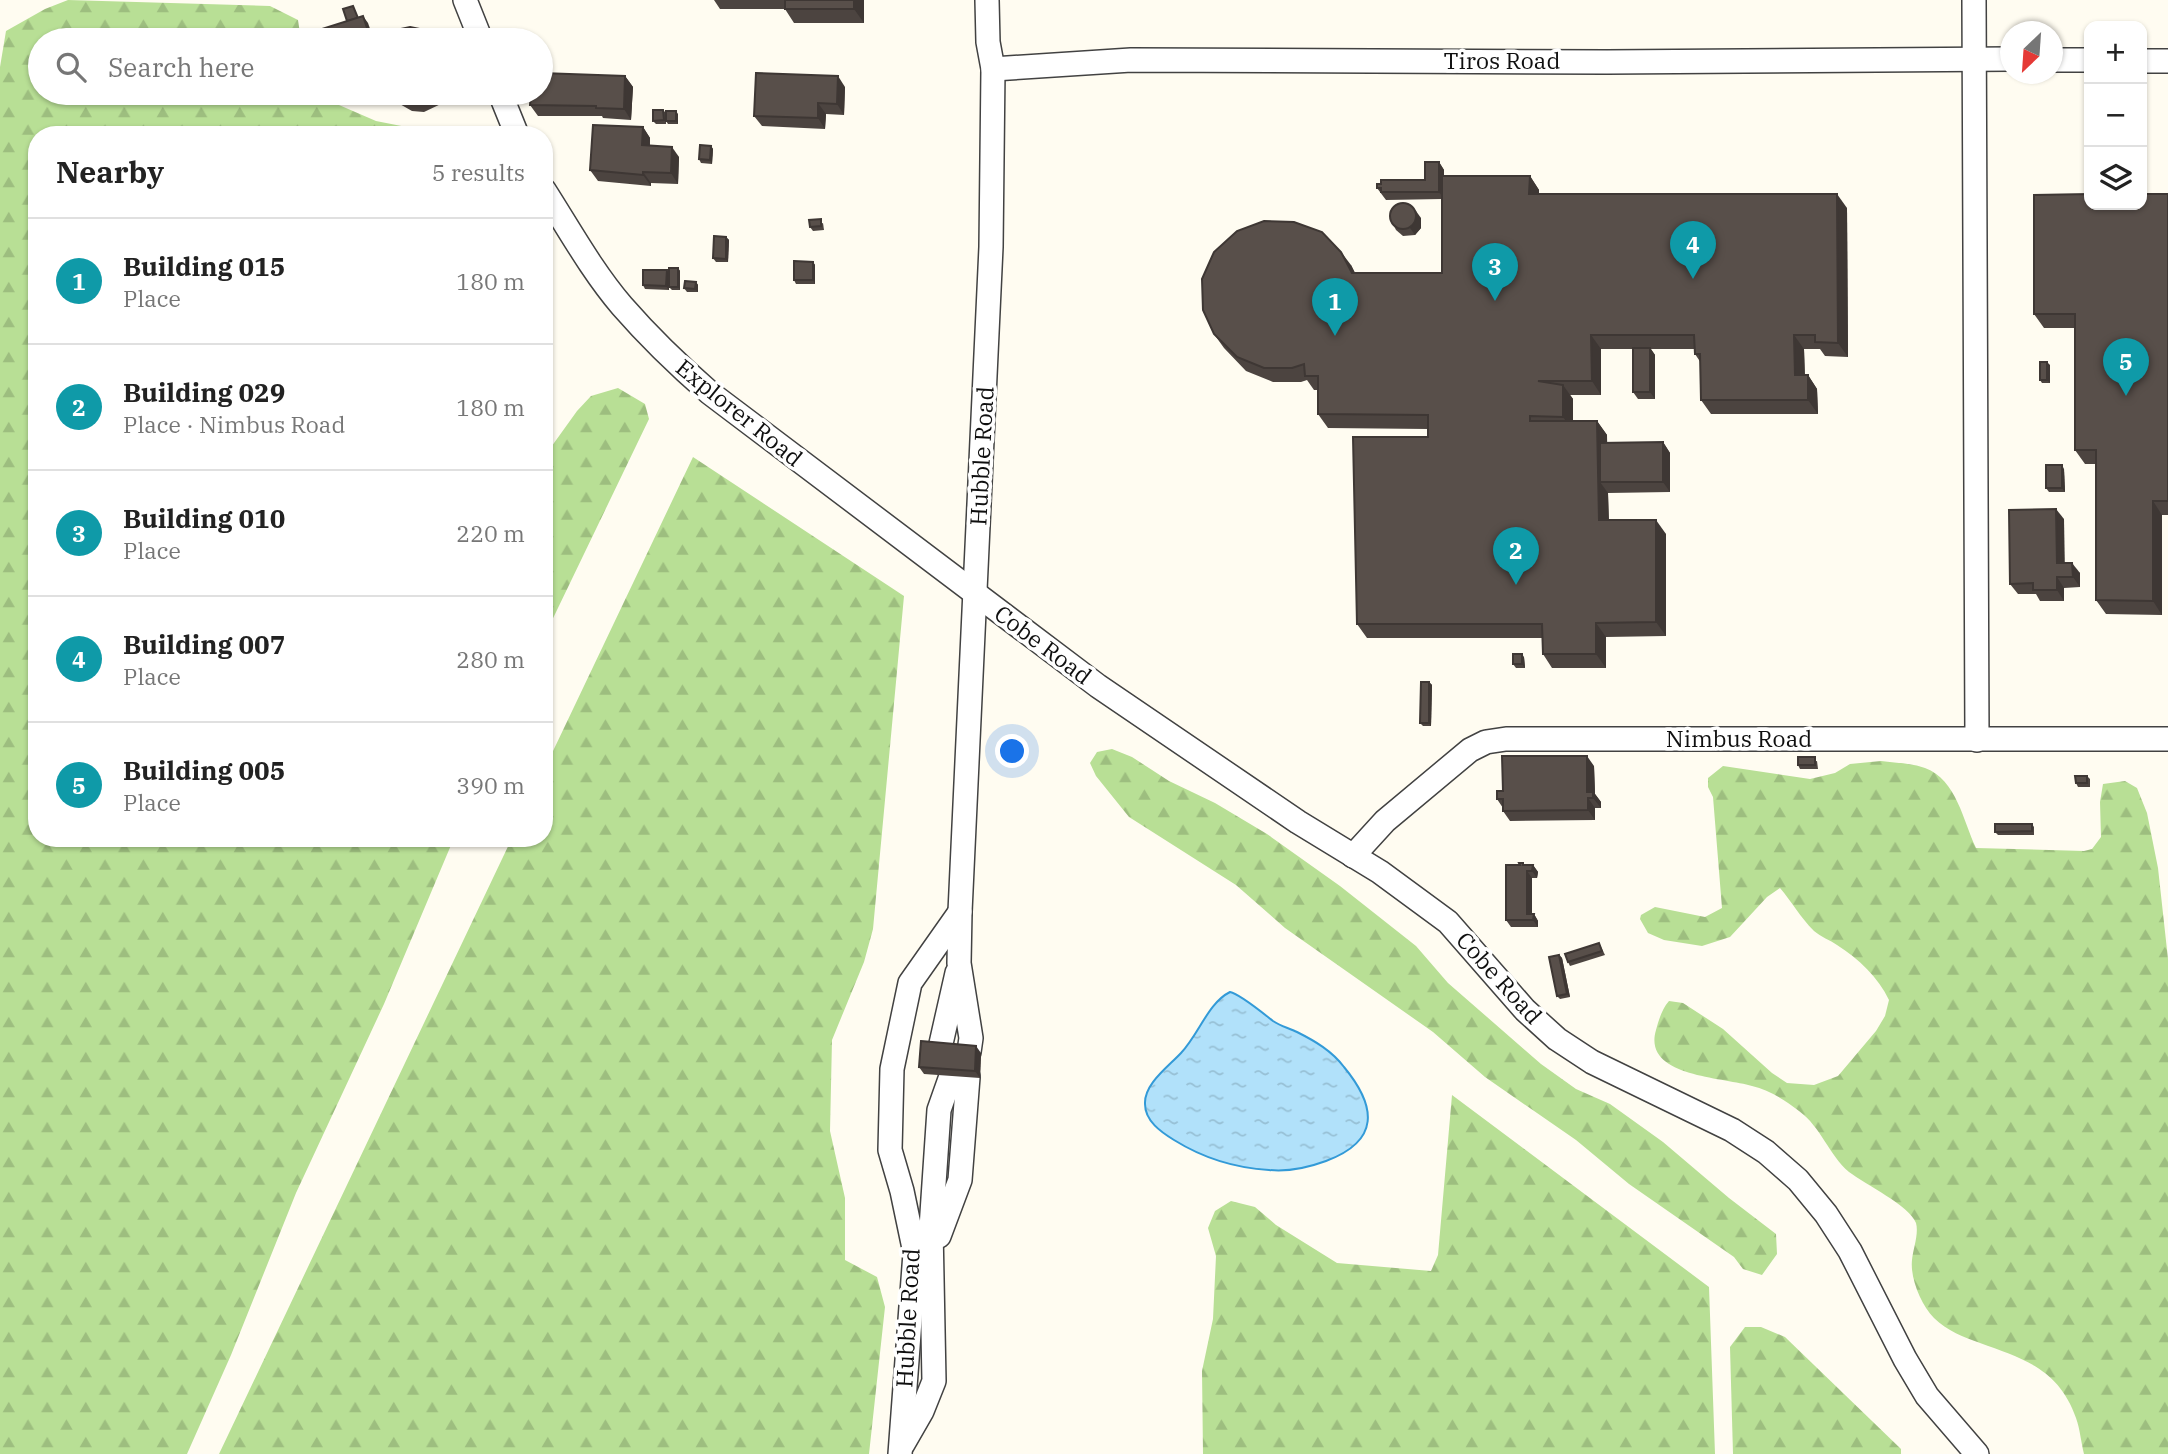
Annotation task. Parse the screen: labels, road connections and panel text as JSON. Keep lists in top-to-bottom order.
{
  "streets": {
    "street": [
      "Tiros Road",
      "Explorer Road",
      "Hubble Road",
      "Cobe Road",
      "Nimbus Road"
    ]
  },
  "crossings": [
    ["Tiros Road", "Hubble Road"],
    ["Explorer Road", "Hubble Road"],
    ["Explorer Road", "Cobe Road"],
    ["Hubble Road", "Cobe Road"],
    ["Cobe Road", "Nimbus Road"]
  ],
  "north": "bottom left",
  "page": {
    "map_buttons": ["+", "−"],
    "search": "Search here",
    "heading": ["Nearby", "5 results"],
    "list": [
      {
        "mark": "1",
        "name": "Building 015",
        "note": "Place",
        "value": "180 m"
      },
      {
        "mark": "2",
        "name": "Building 029",
        "note": "Place · Nimbus Road",
        "value": "180 m"
      },
      {
        "mark": "3",
        "name": "Building 010",
        "note": "Place",
        "value": "220 m"
      },
      {
        "mark": "4",
        "name": "Building 007",
        "note": "Place",
        "value": "280 m"
      },
      {
        "mark": "5",
        "name": "Building 005",
        "note": "Place",
        "value": "390 m"
      }
    ],
    "pins": [
      "4",
      "3",
      "1",
      "5",
      "2"
    ]
  }
}
